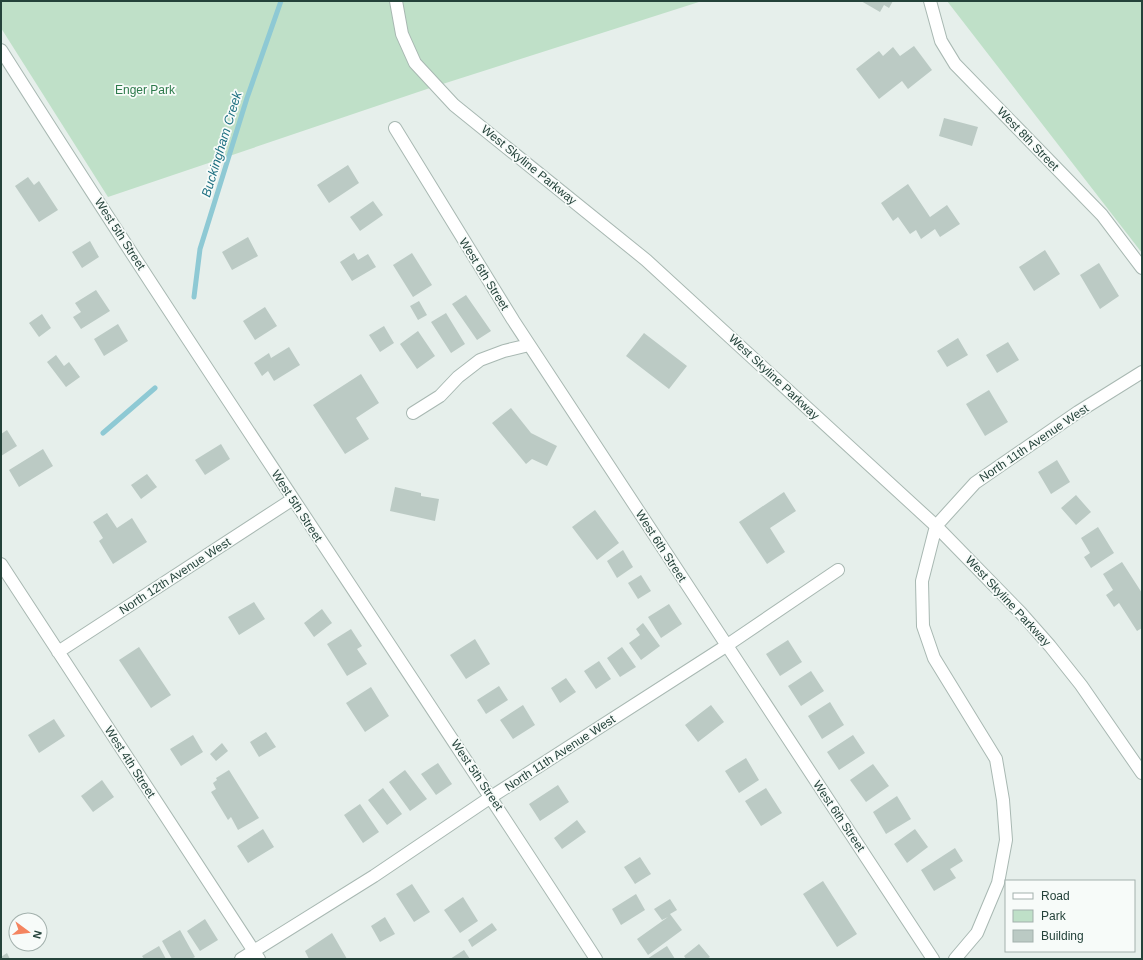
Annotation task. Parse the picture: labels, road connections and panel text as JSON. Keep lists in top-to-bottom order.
{
  "streets": {
    "street": [
      "West 8th Street",
      "West Skyline Parkway",
      "West 5th Street",
      "West 6th Street",
      "North 11th Avenue West",
      "North 12th Avenue West",
      "West 4th Street"
    ]
  },
  "crossings": [
    ["West Skyline Parkway", "North 11th Avenue West"],
    ["West 5th Street", "North 11th Avenue West"],
    ["West 5th Street", "North 12th Avenue West"],
    ["West 6th Street", "North 11th Avenue West"],
    ["North 11th Avenue West", "West 4th Street"],
    ["North 12th Avenue West", "West 4th Street"]
  ],
  "water": ["Buckingham Creek"],
  "parks": ["Enger Park"],
  "legend": ["Road", "Park", "Building"],
  "north": "right"
}
